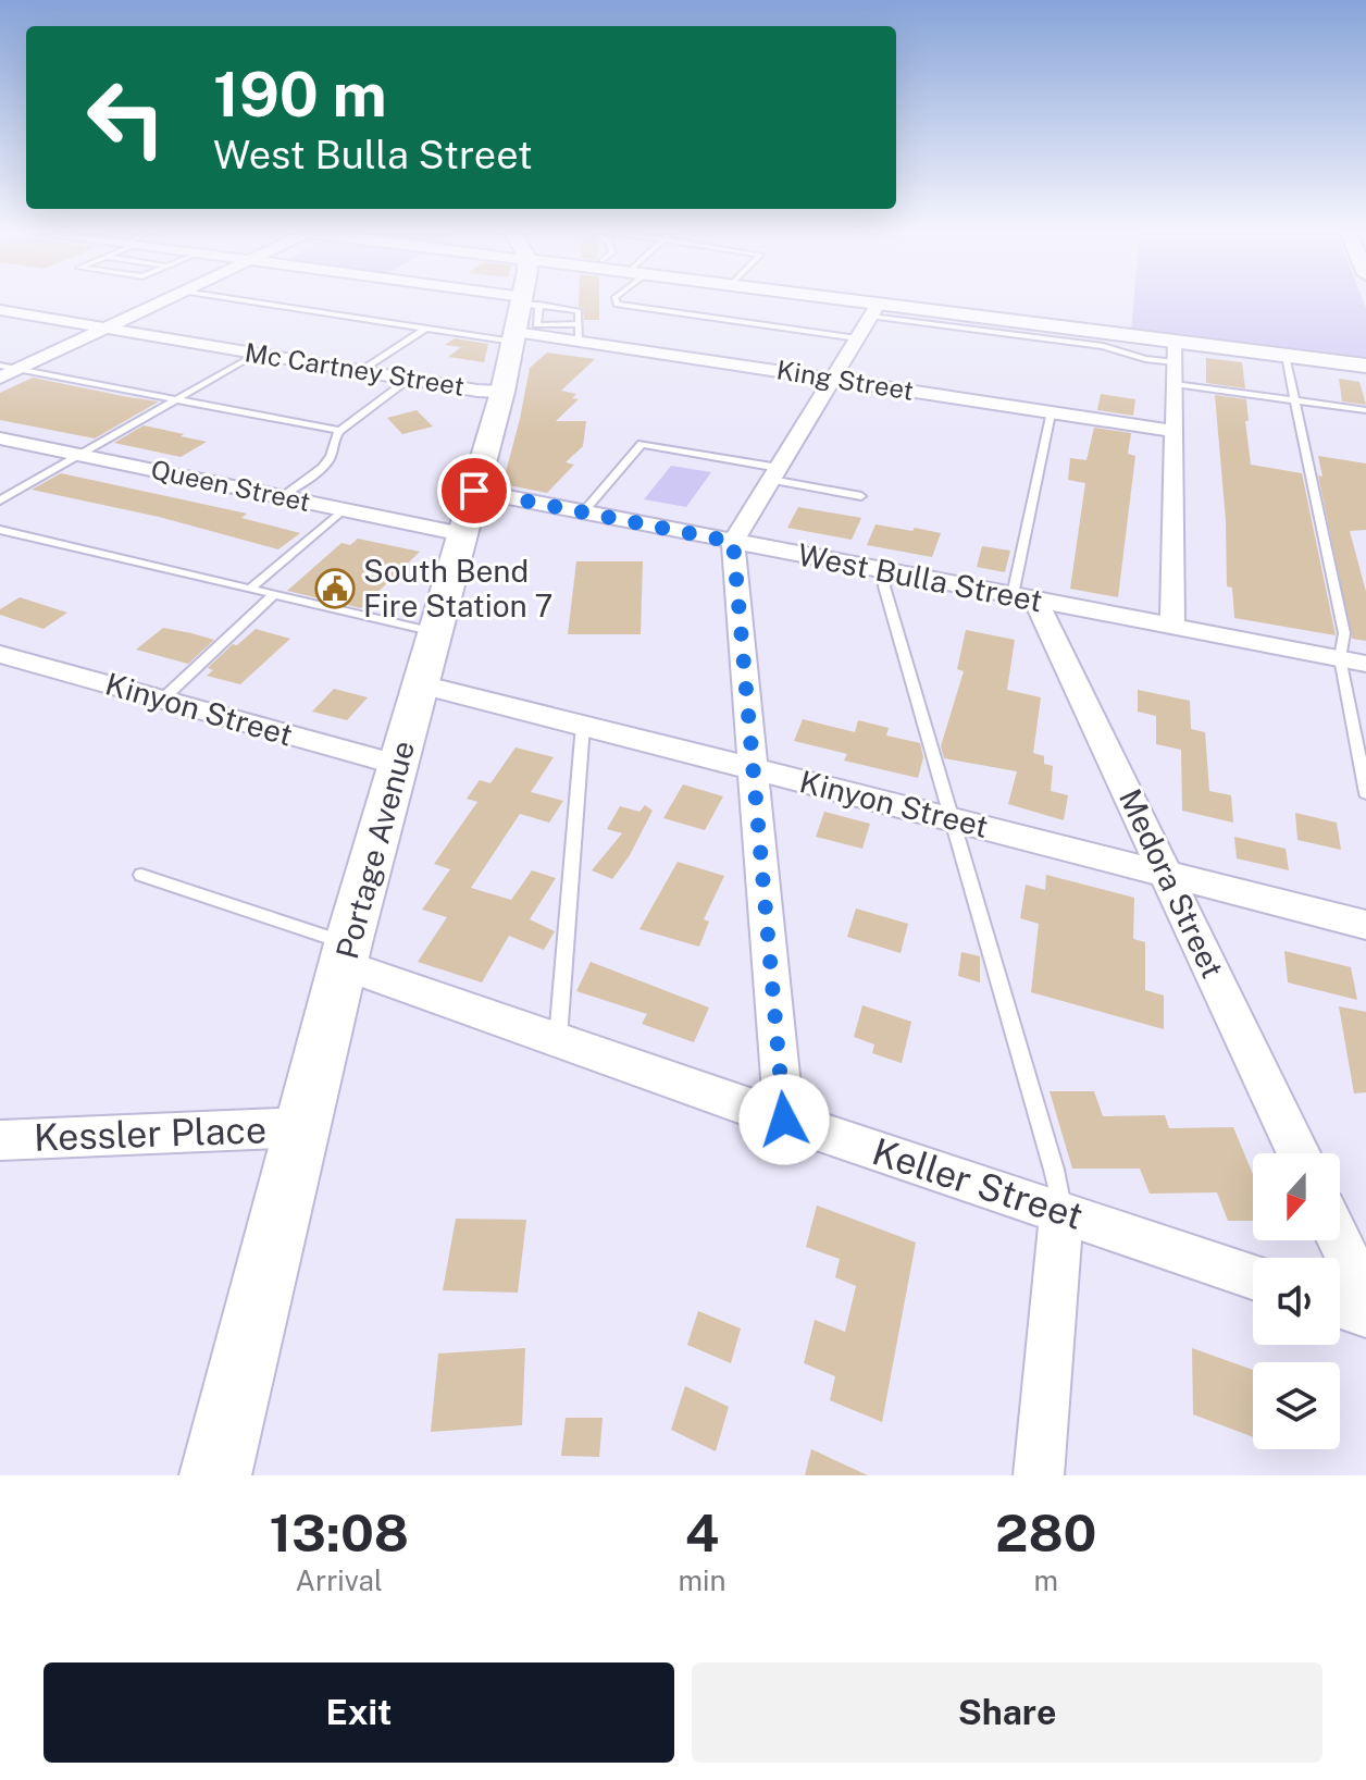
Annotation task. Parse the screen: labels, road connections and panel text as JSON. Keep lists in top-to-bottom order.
{
  "streets": {
    "main road": ["Portage Avenue"],
    "street": [
      "Mc Cartney Street",
      "King Street",
      "Queen Street",
      "West Bulla Street",
      "Kinyon Street",
      "Medora Street",
      "Kessler Place",
      "Keller Street"
    ]
  },
  "crossings": [
    ["Mc Cartney Street", "Portage Avenue"],
    ["King Street", "Portage Avenue"],
    ["Queen Street", "West Bulla Street"],
    ["Queen Street", "Portage Avenue"],
    ["West Bulla Street", "Portage Avenue"],
    ["West Bulla Street", "Medora Street"],
    ["Kinyon Street", "Portage Avenue"],
    ["Kinyon Street", "Medora Street"],
    ["Portage Avenue", "Kessler Place"],
    ["Portage Avenue", "Keller Street"]
  ],
  "places": {
    "public building": ["South Bend Fire Station 7"]
  },
  "north": "bottom",
  "page": {
    "turn": ["190 m", "West Bulla Street"],
    "eta": [
      "13:08",
      "Arrival",
      "4",
      "min",
      "280",
      "m"
    ],
    "buttons": ["Exit", "Share"]
  }
}
